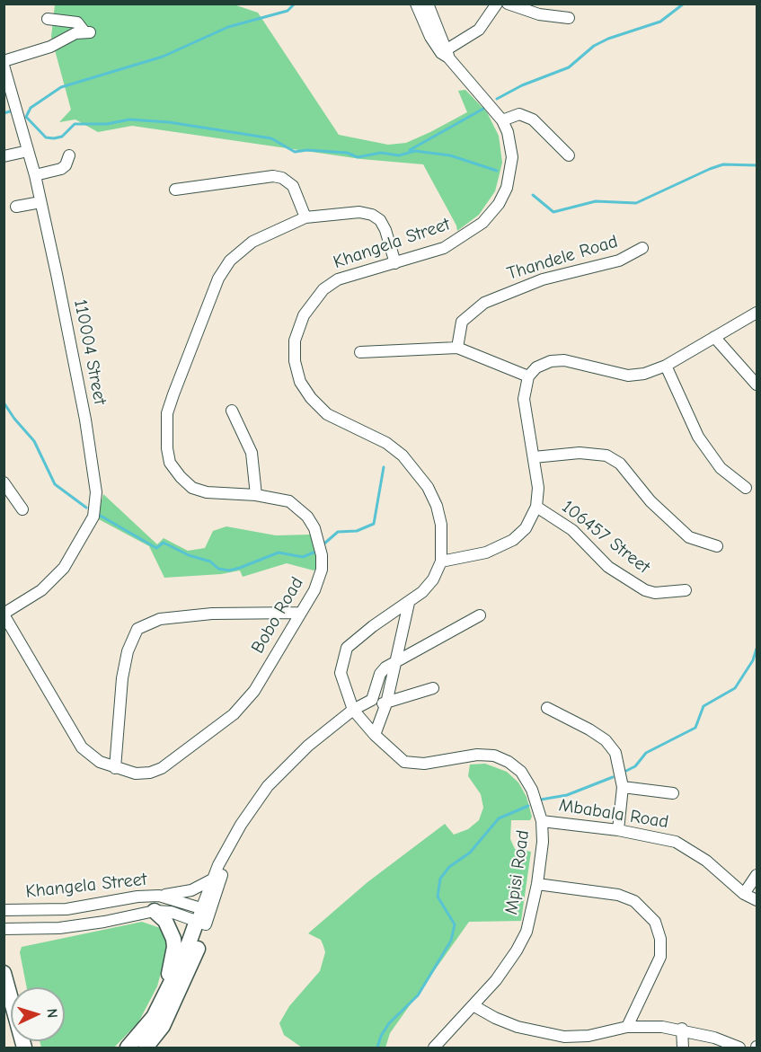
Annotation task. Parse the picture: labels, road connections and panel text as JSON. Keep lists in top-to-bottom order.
{
  "streets": {
    "street": [
      "Khangela Street",
      "Thandele Road",
      "110004 Street",
      "106457 Street",
      "Bobo Road",
      "Mbabala Road",
      "Mpisi Road"
    ]
  },
  "crossings": [
    ["Khangela Street", "Bobo Road"],
    ["110004 Street", "Bobo Road"],
    ["Mbabala Road", "Mpisi Road"]
  ],
  "north": "right"
}
